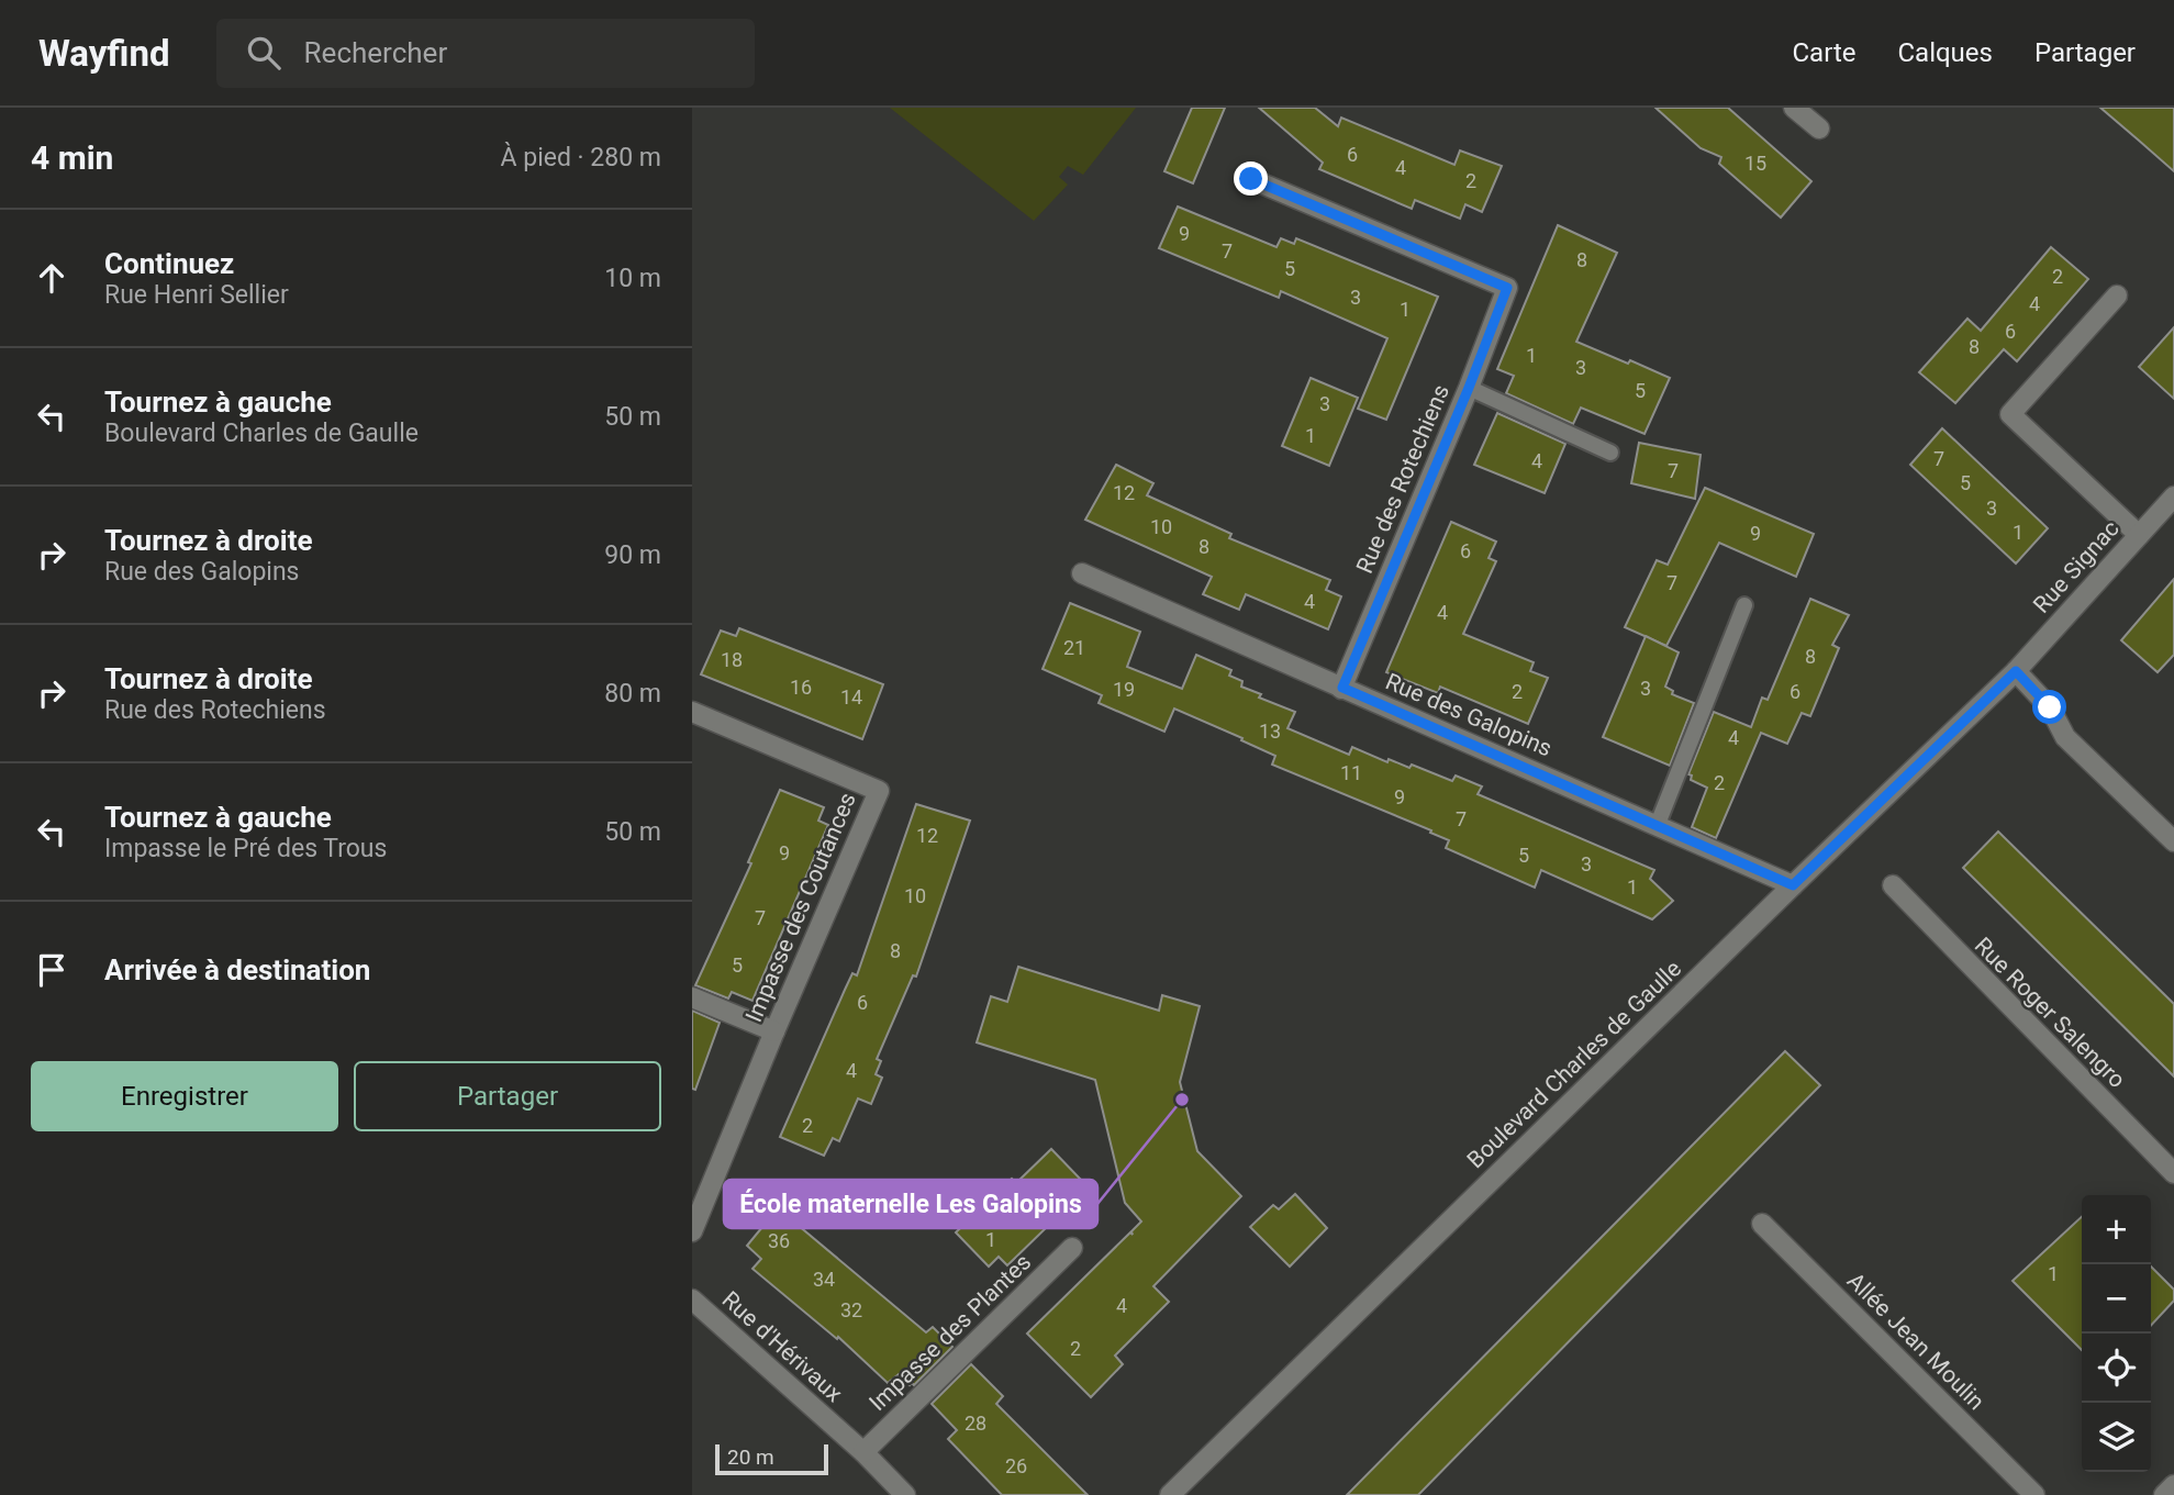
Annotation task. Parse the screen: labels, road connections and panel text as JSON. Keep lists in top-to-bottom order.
{
  "streets": {
    "street": [
      "Rue des Rotechiens",
      "Rue Signac",
      "Rue des Galopins",
      "Impasse des Coutances",
      "Rue Roger Salengro",
      "Boulevard Charles de Gaulle",
      "Impasse des Plantes",
      "Allée Jean Moulin",
      "Rue d'Hérivaux"
    ]
  },
  "crossings": [
    ["Rue des Rotechiens", "Rue des Galopins"],
    ["Rue Signac", "Boulevard Charles de Gaulle"],
    ["Rue des Galopins", "Boulevard Charles de Gaulle"],
    ["Impasse des Plantes", "Rue d'Hérivaux"]
  ],
  "places": ["École maternelle Les Galopins"],
  "house_numbers": [
    "6",
    "15",
    "4",
    "2",
    "9",
    "7",
    "8",
    "5",
    "2",
    "3",
    "4",
    "1",
    "6",
    "8",
    "1",
    "3",
    "5",
    "3",
    "1",
    "7",
    "4",
    "7",
    "5",
    "12",
    "3",
    "10",
    "1",
    "9",
    "8",
    "6",
    "7",
    "4",
    "4",
    "21",
    "8",
    "18",
    "16",
    "3",
    "19",
    "2",
    "6",
    "14",
    "13",
    "4",
    "11",
    "2",
    "9",
    "7",
    "12",
    "9",
    "5",
    "3",
    "1",
    "10",
    "7",
    "8",
    "5",
    "6",
    "4",
    "2",
    "1",
    "36",
    "1",
    "34",
    "4",
    "32",
    "2",
    "28",
    "26"
  ],
  "scale_bar": "20 m",
  "page": {
    "header": "Wayfind",
    "search": "Rechercher",
    "nav": ["Carte", "Calques", "Partager"],
    "heading": ["4 min", "À pied · 280 m"],
    "list": [
      ["Continuez", "Rue Henri Sellier", "10 m"],
      ["Tournez à gauche", "Boulevard Charles de Gaulle", "50 m"],
      ["Tournez à droite", "Rue des Galopins", "90 m"],
      ["Tournez à droite", "Rue des Rotechiens", "80 m"],
      ["Tournez à gauche", "Impasse le Pré des Trous", "50 m"],
      "Arrivée à destination"
    ],
    "buttons": ["Enregistrer", "Partager"],
    "map_buttons": ["+", "−"],
    "scale": "20 m"
  }
}
